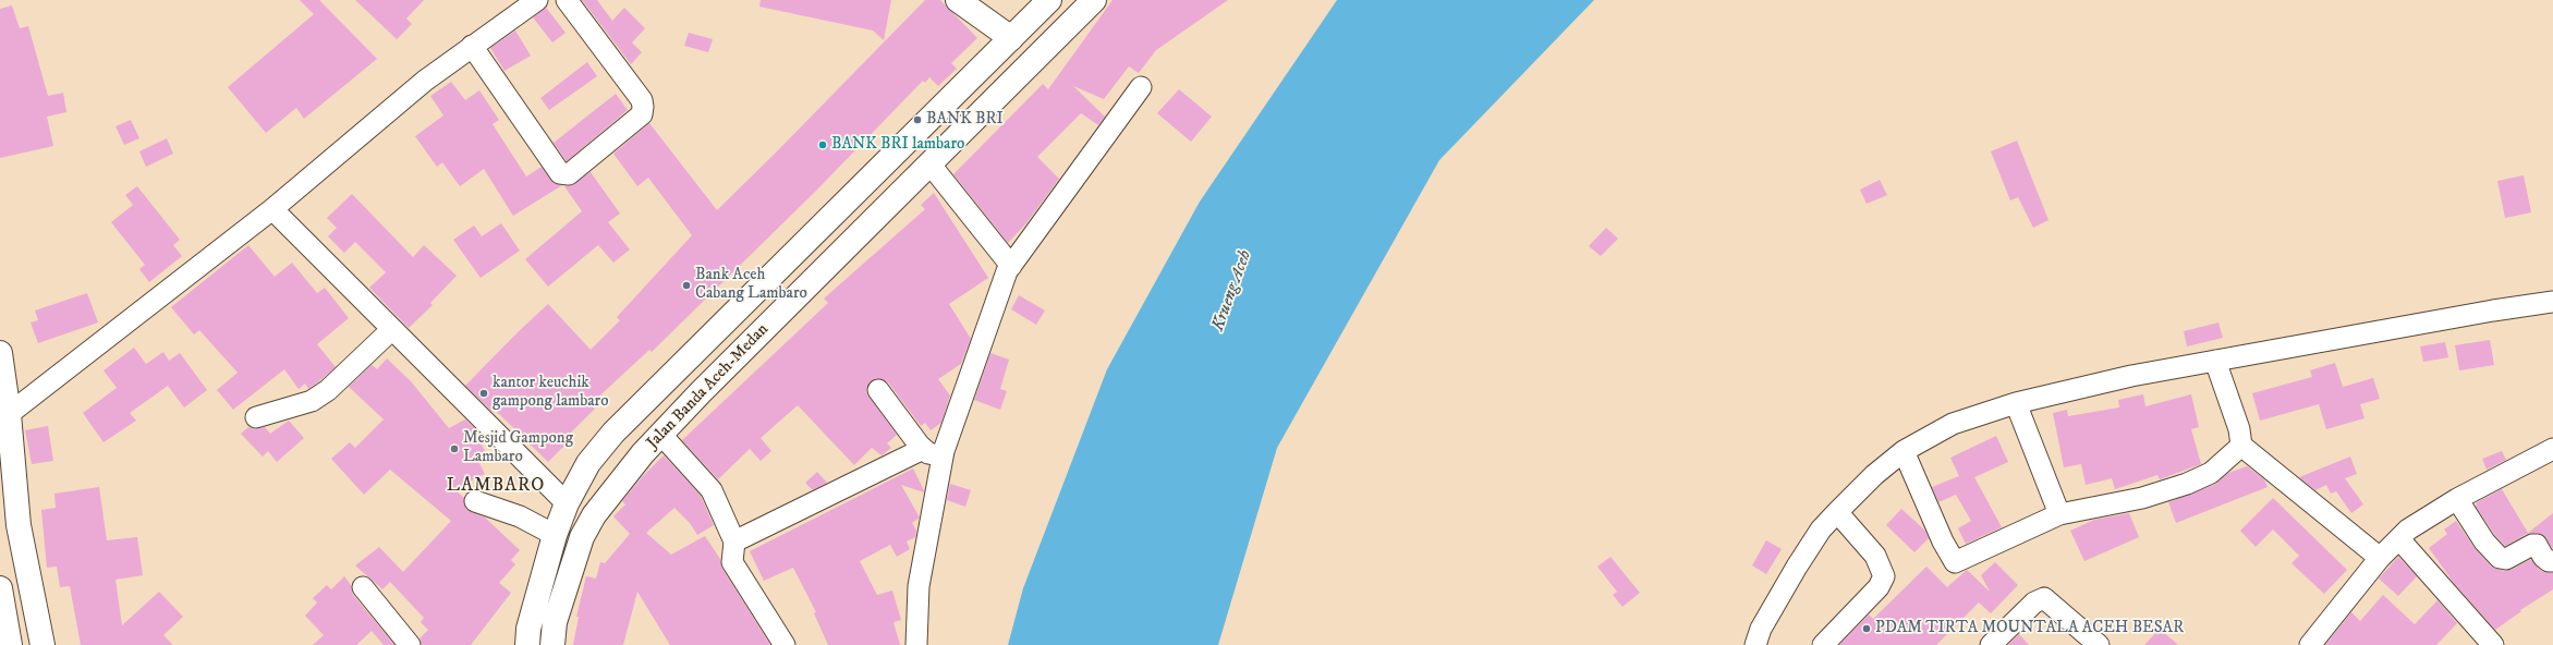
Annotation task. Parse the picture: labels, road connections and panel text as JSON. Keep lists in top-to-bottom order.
{
  "streets": {
    "main road": ["Jalan Banda Aceh-Medan"]
  },
  "districts": ["LAMBARO"],
  "water": ["Krueng Aceh"],
  "places": [
    "BANK BRI",
    "BANK BRI lambaro",
    "Bank Aceh Cabang Lambaro",
    "kantor keuchik gampong lambaro",
    "Mesjid Gampong Lambaro",
    "PDAM TIRTA MOUNTALA ACEH BESAR"
  ]
}
